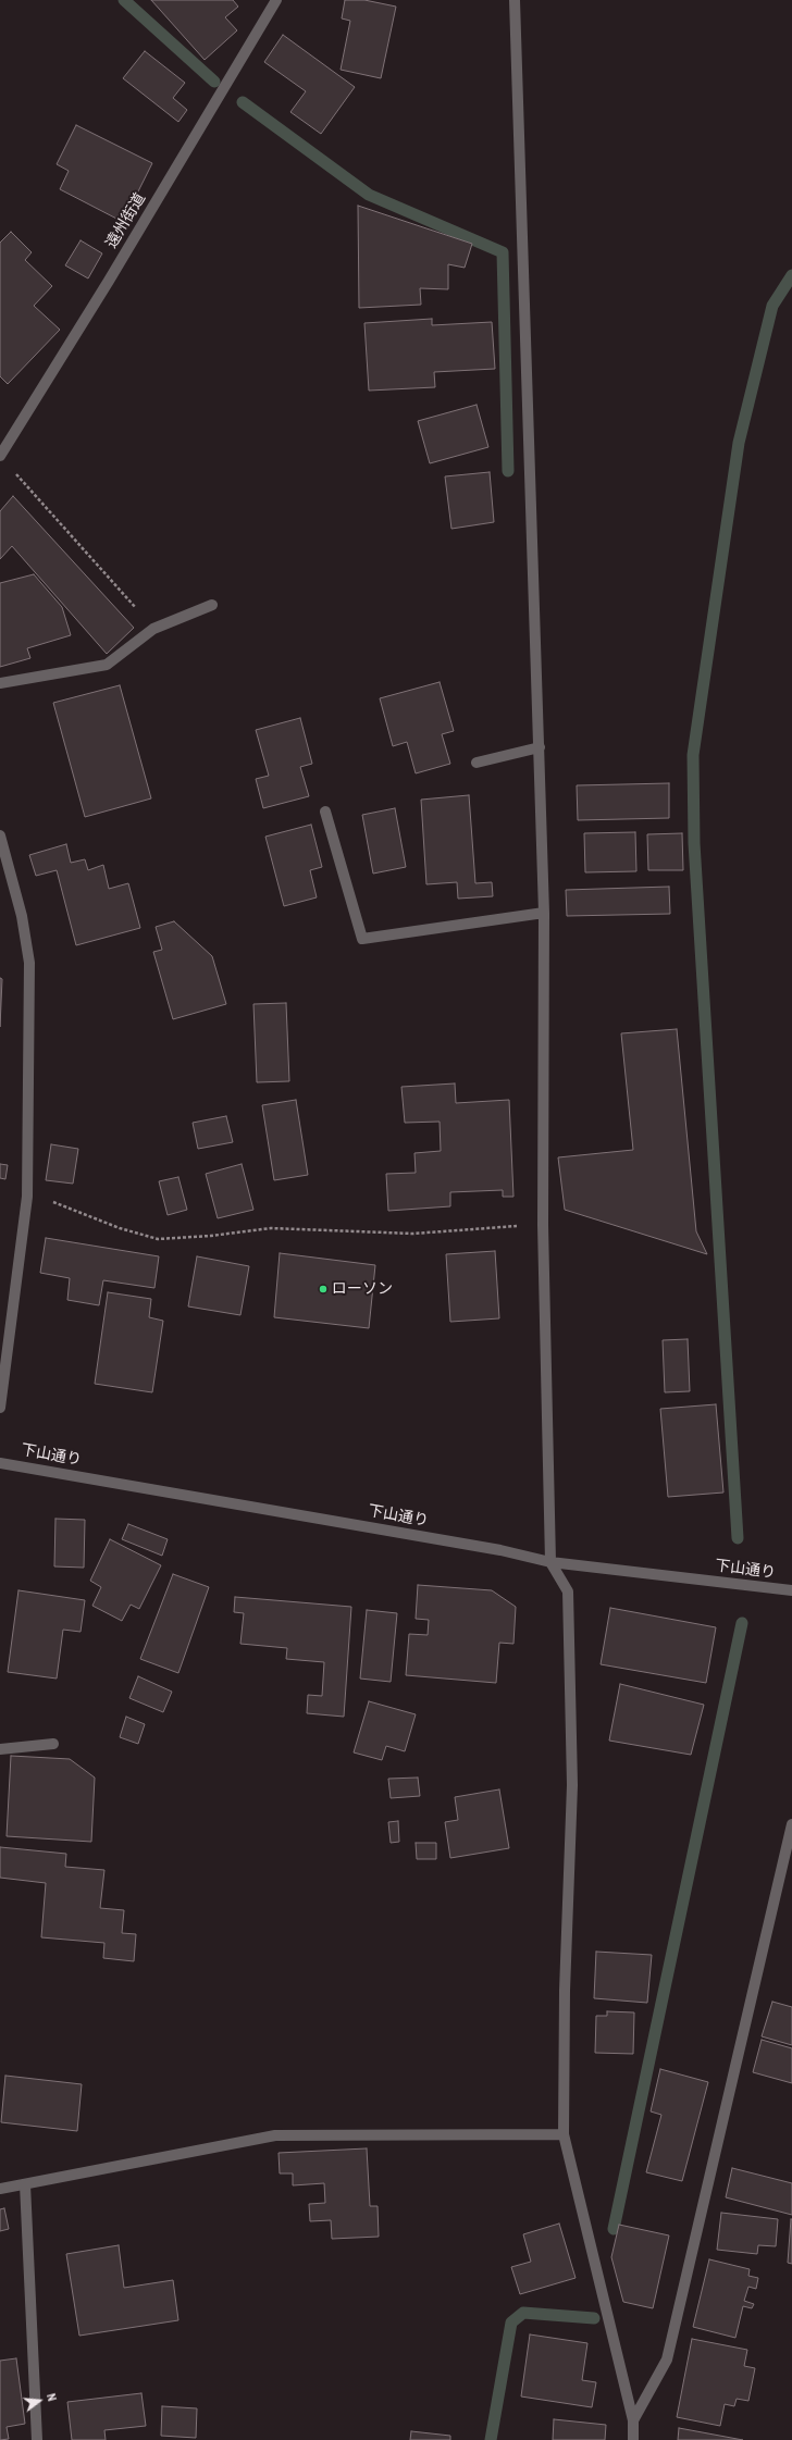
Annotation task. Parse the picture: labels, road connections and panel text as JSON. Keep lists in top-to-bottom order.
{
  "streets": {
    "street": ["遠州街道", "下山通り"]
  },
  "places": ["ローソン"],
  "north": "right"
}
